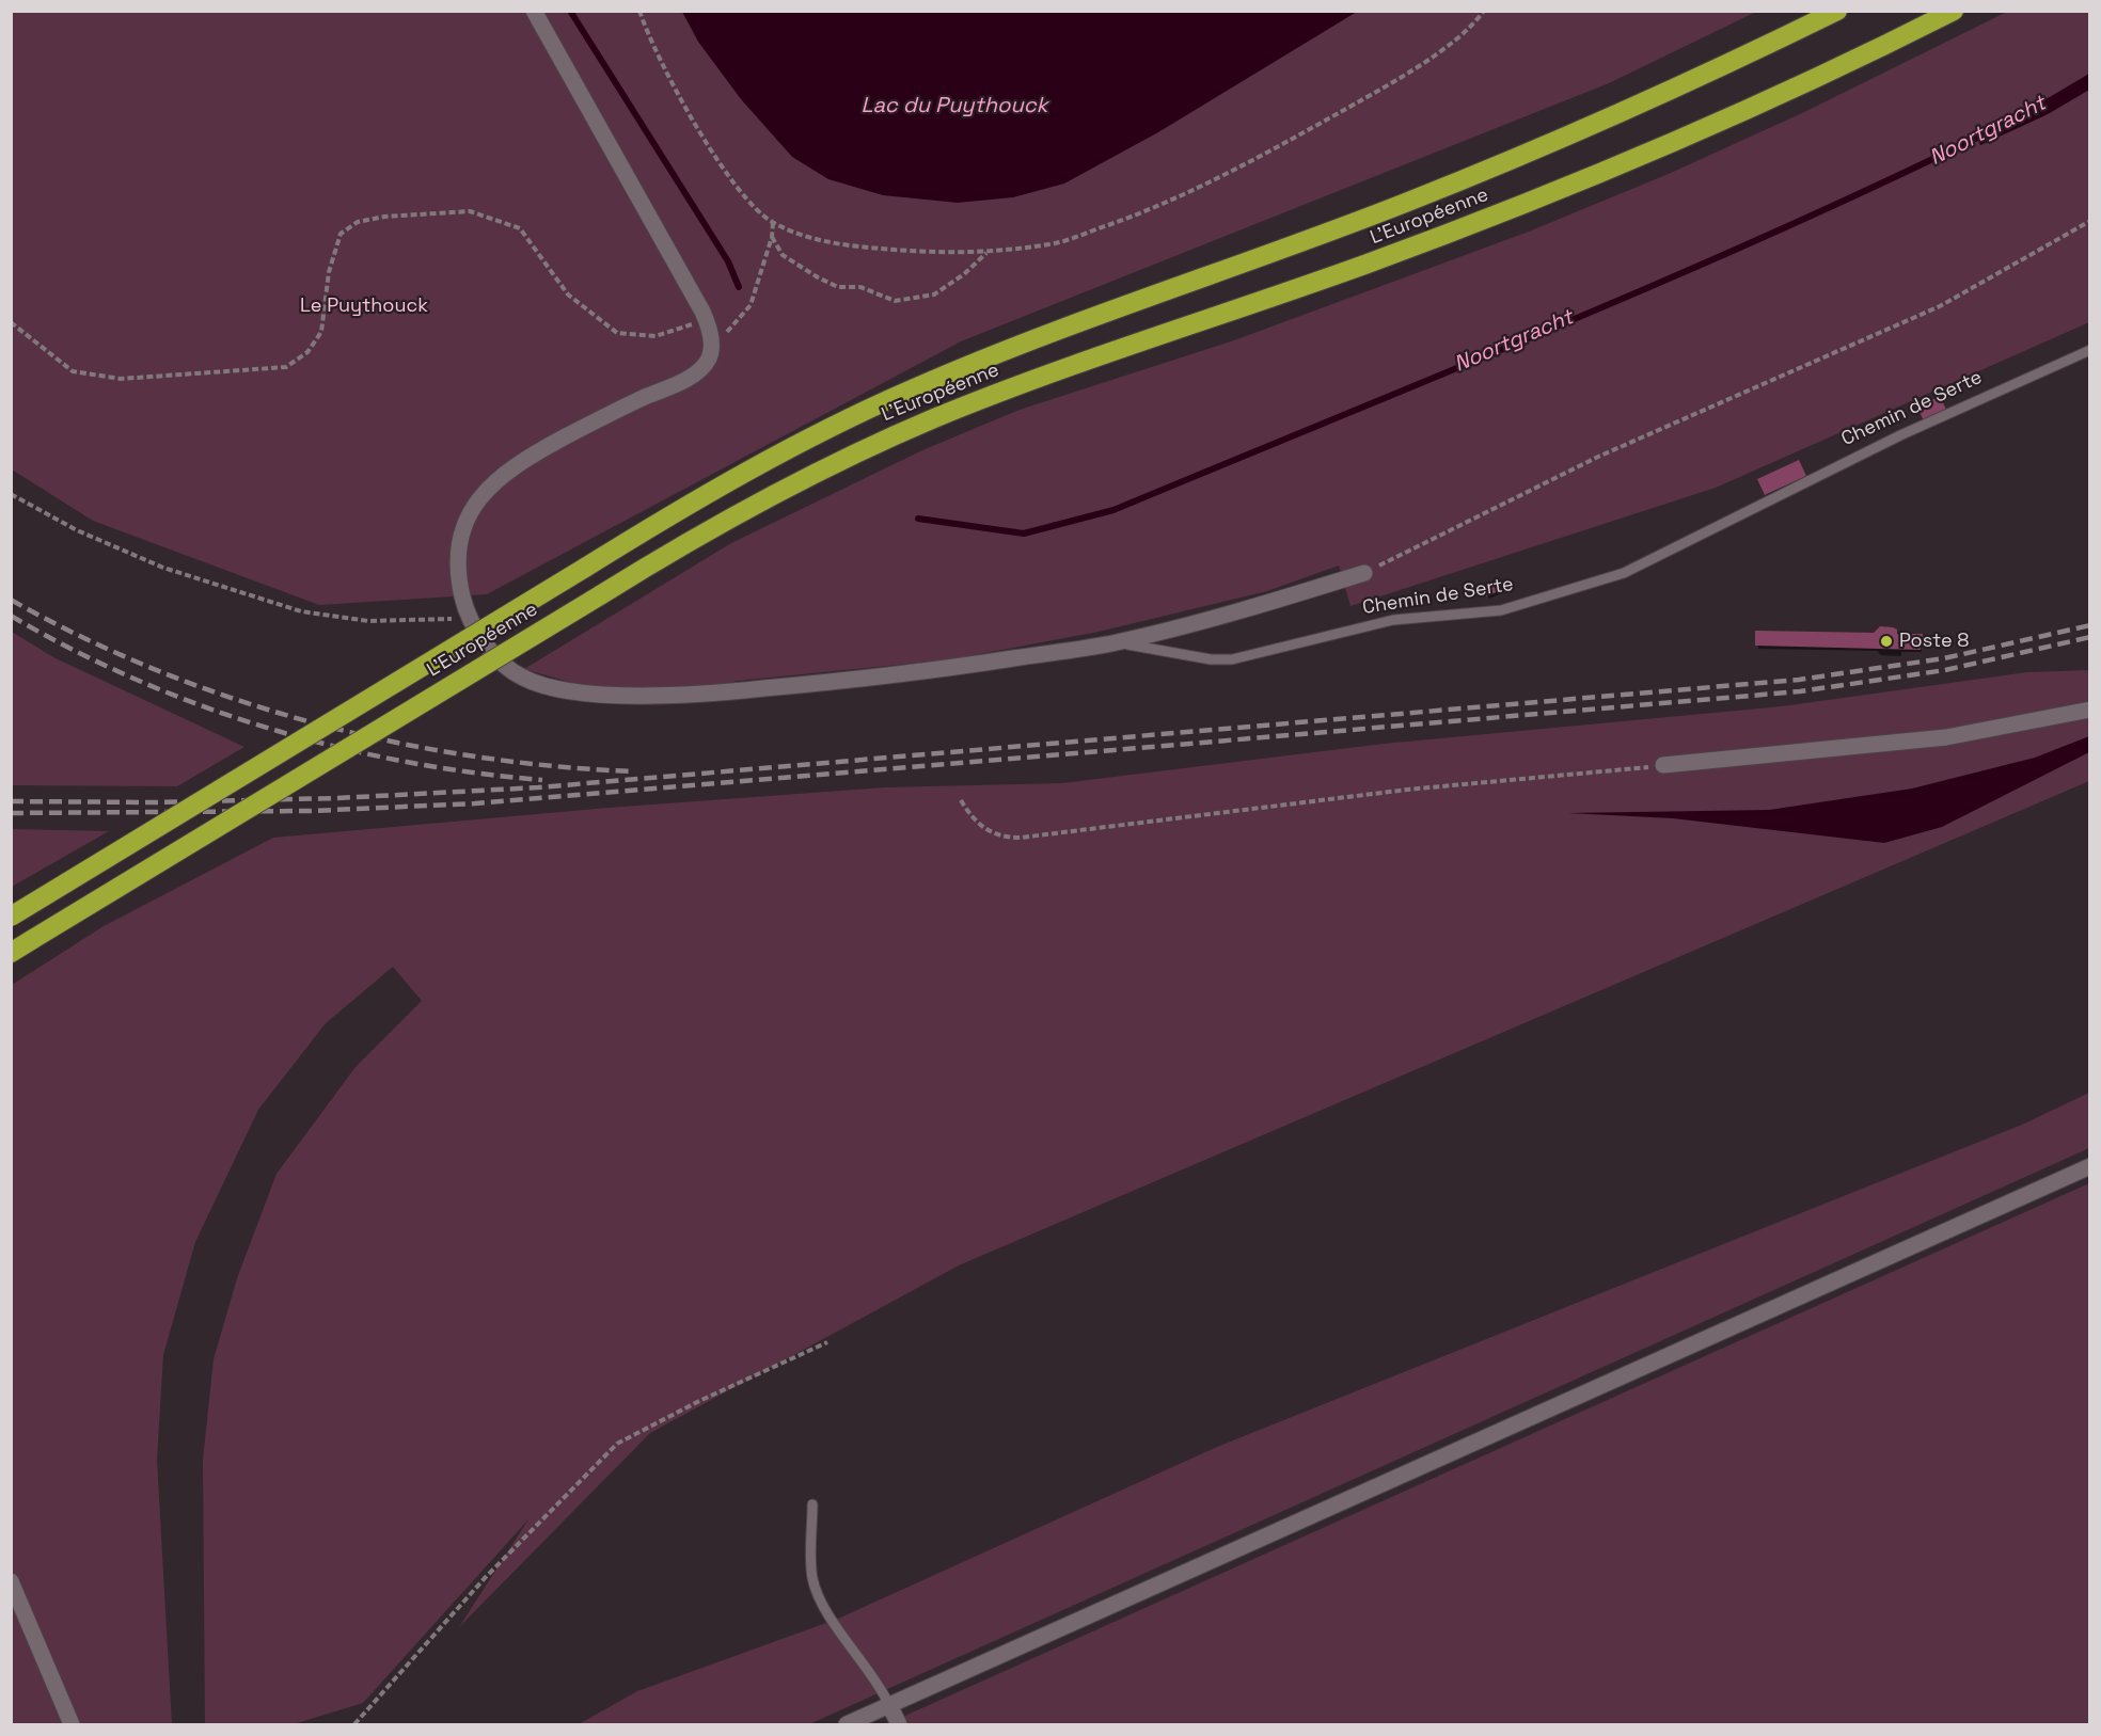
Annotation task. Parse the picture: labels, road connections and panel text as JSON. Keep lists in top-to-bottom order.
{
  "streets": {
    "highway": ["L'Européenne"],
    "street": ["Chemin de Serte"]
  },
  "water": ["Lac du Puythouck", "Noortgracht"],
  "parks": ["Le Puythouck"],
  "places": ["Poste 8"]
}
